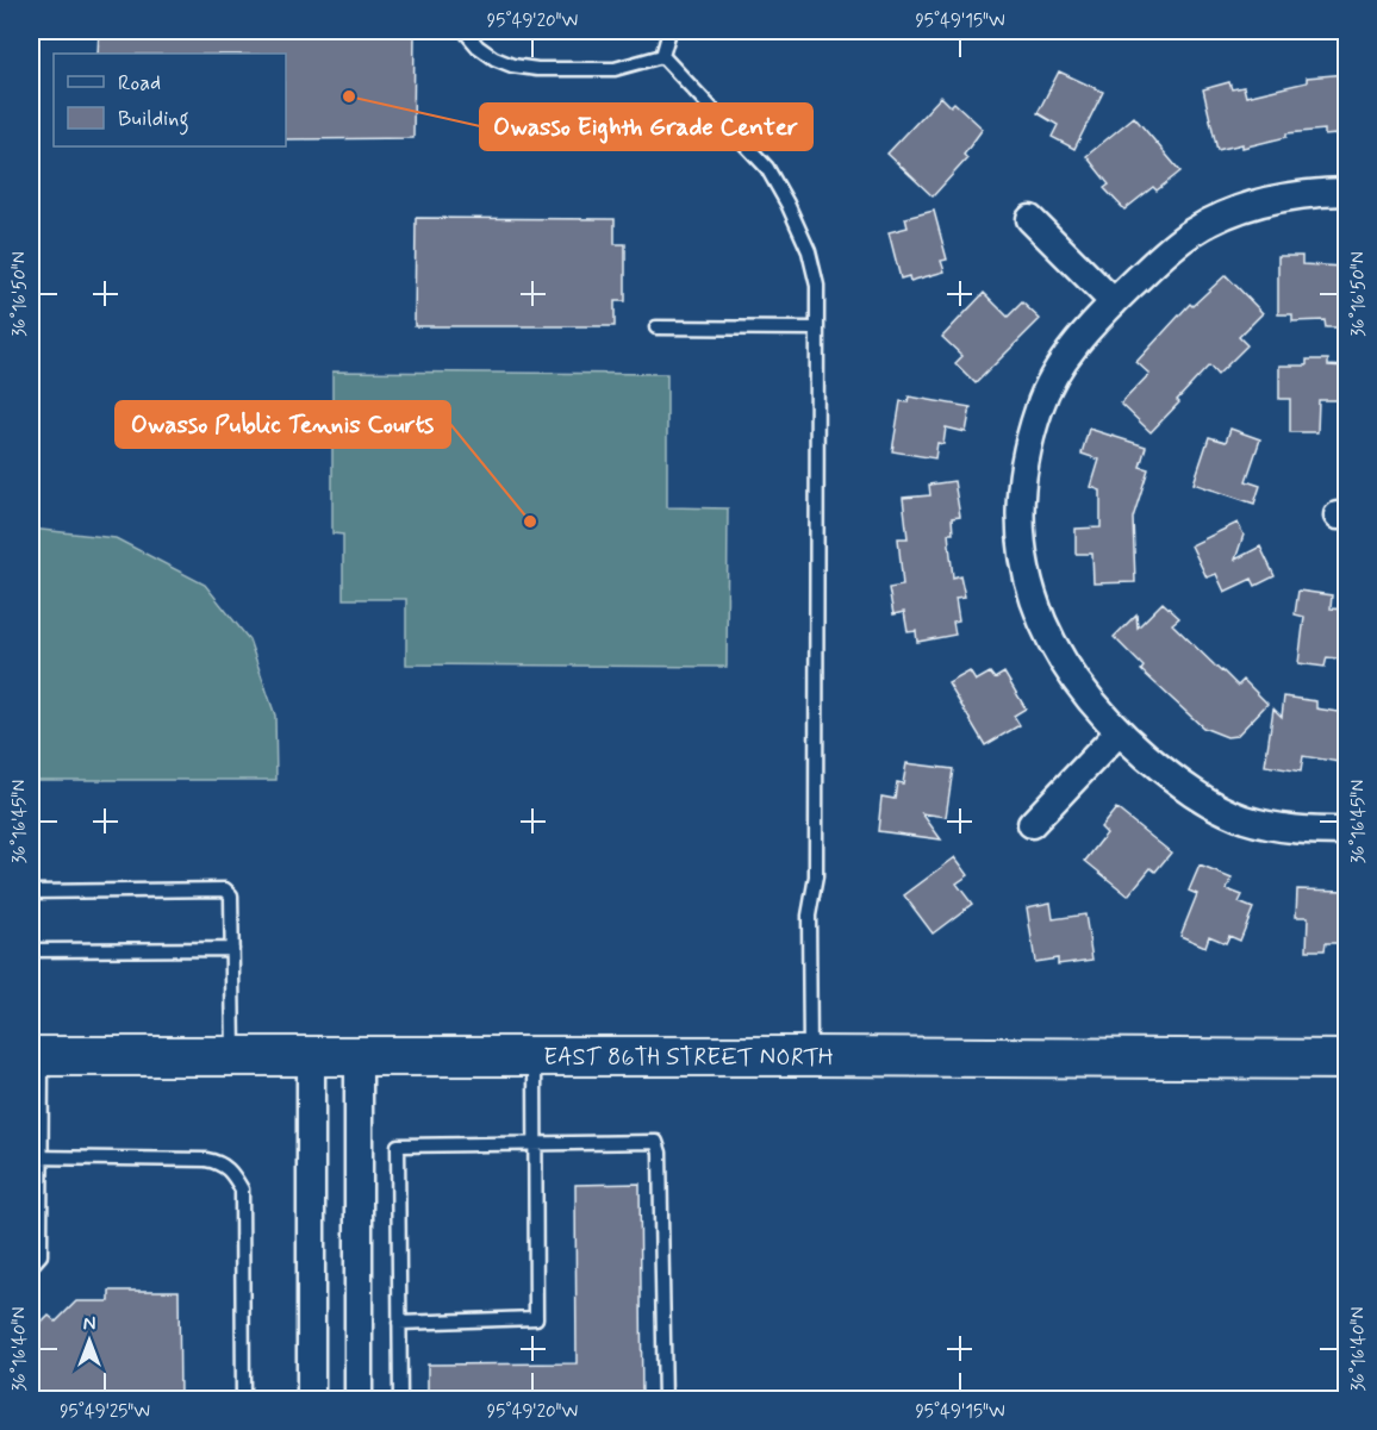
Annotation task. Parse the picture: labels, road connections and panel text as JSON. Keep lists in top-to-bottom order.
{
  "streets": {
    "main road": ["EAST 86TH STREET NORTH"]
  },
  "places": ["Owasso Eighth Grade Center", "Owasso Public Tennis Courts"],
  "legend": ["Road", "Building"],
  "north": "top",
  "coordinates": [
    "95°49'20\"W",
    "95°49'15\"W",
    "36°16'50\"N",
    "36°16'45\"N",
    "36°16'40\"N",
    "95°49'25\"W"
  ]
}
